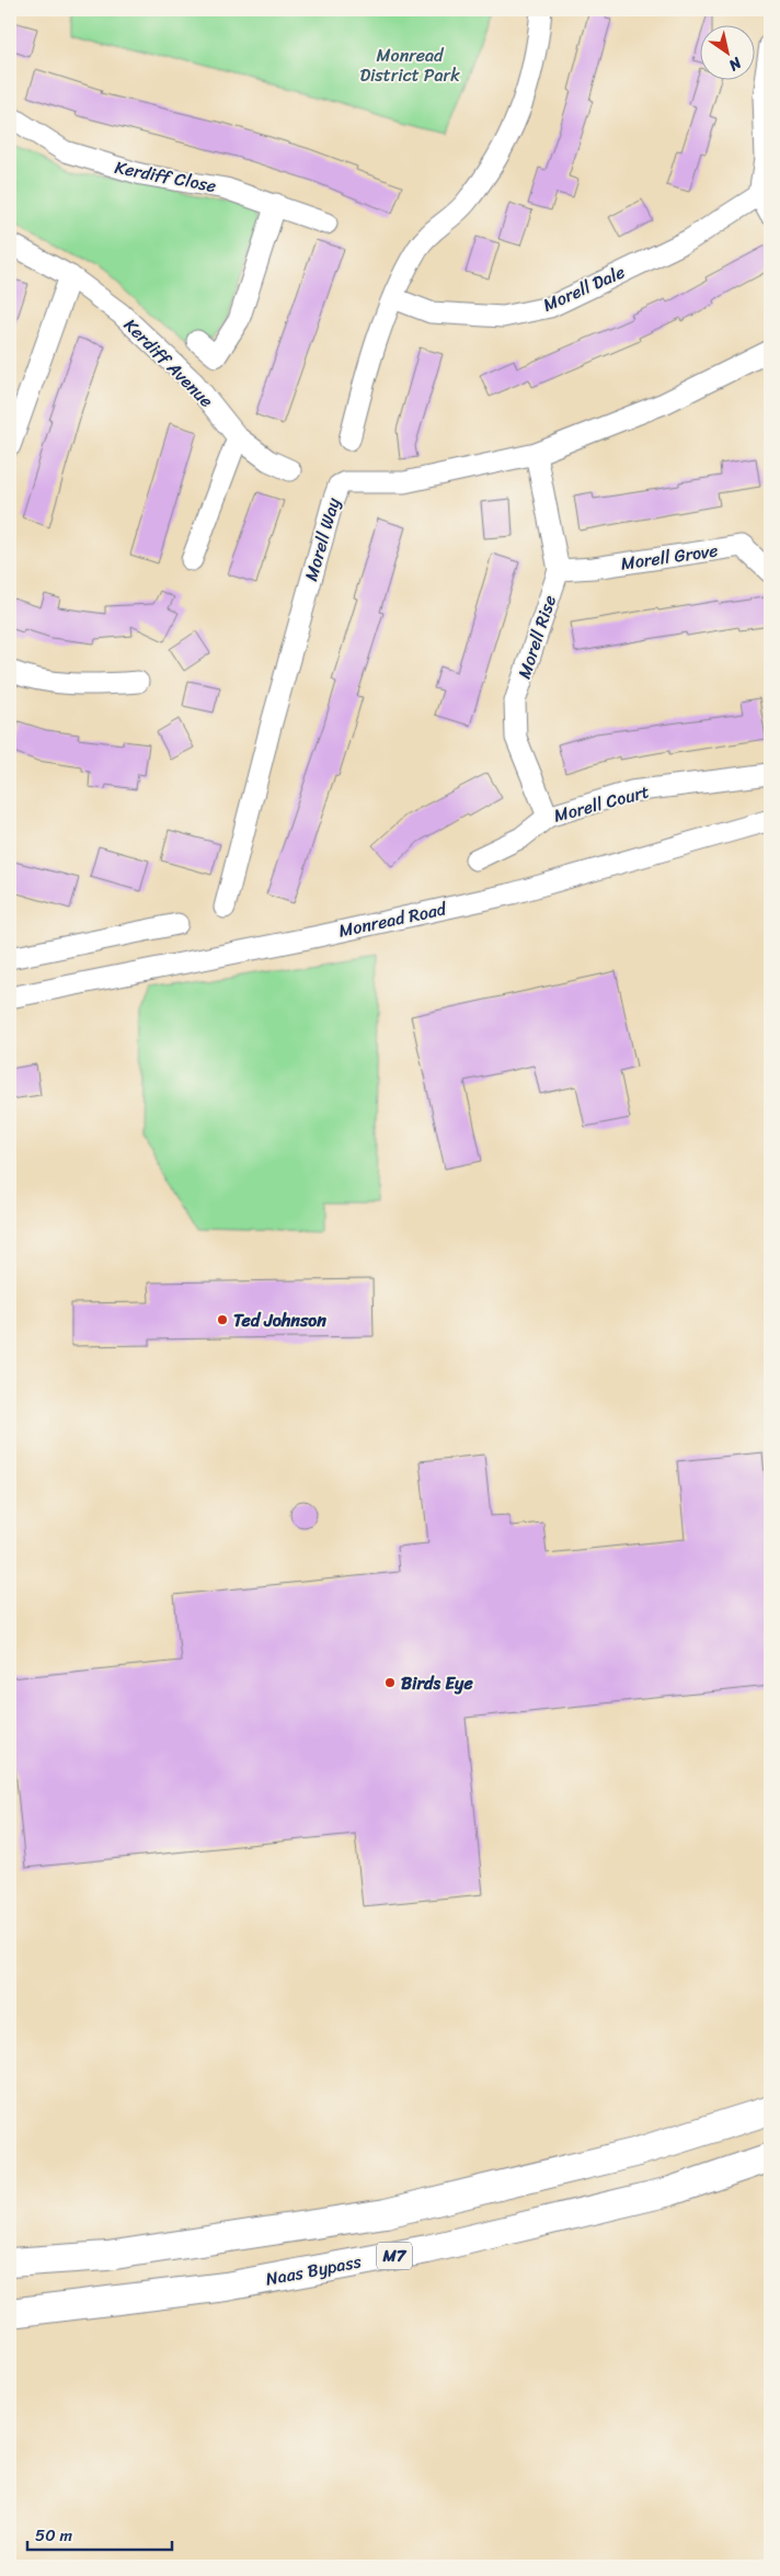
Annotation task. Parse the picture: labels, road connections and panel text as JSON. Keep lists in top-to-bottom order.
{
  "streets": {
    "highway": ["M7", "Naas Bypass"],
    "street": [
      "Kerdiff Close",
      "Morell Dale",
      "Kerdiff Avenue",
      "Morell Way",
      "Morell Grove",
      "Morell Rise",
      "Morell Court",
      "Monread Road"
    ]
  },
  "crossings": [
    ["Morell Way", "Morell Rise"],
    ["Morell Grove", "Morell Rise"],
    ["Morell Rise", "Morell Court"]
  ],
  "parks": ["Monread District Park"],
  "places": ["Ted Johnson", "Birds Eye"],
  "scale_bar": "50 m",
  "north": "bottom right"
}
